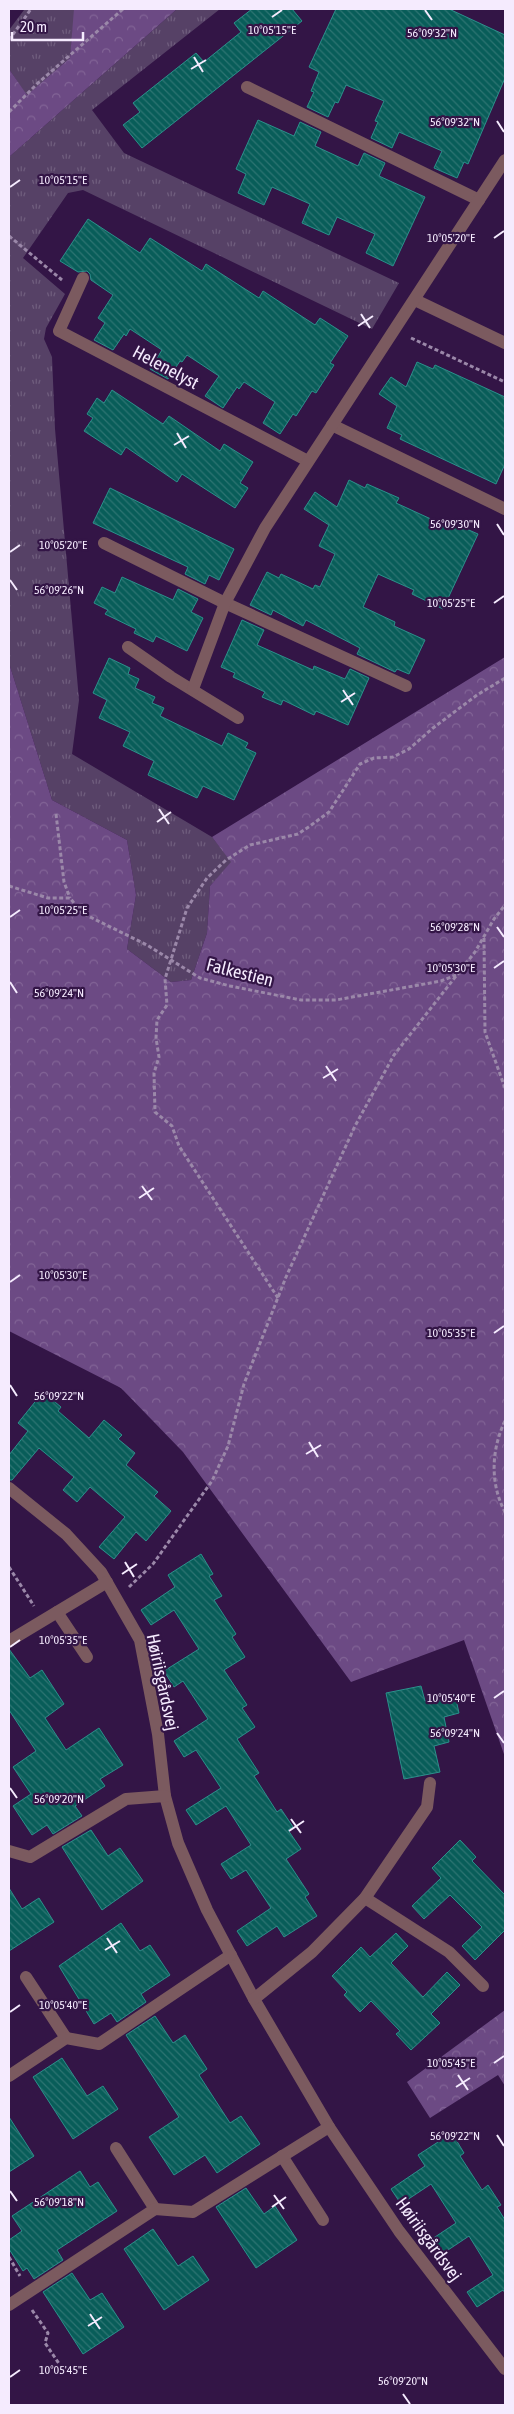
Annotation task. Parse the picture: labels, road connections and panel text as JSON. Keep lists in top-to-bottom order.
{
  "streets": {
    "street": ["Helenelyst", "Høiriisgårdsvej"],
    "path": ["Falkestien"]
  },
  "scale_bar": "20 m",
  "coordinates": [
    "10°05'15\"E",
    "56°09'32\"N",
    "10°05'20\"E",
    "56°09'30\"N",
    "56°09'26\"N",
    "10°05'25\"E",
    "56°09'28\"N",
    "10°05'30\"E",
    "56°09'24\"N",
    "10°05'35\"E",
    "56°09'22\"N",
    "10°05'40\"E",
    "56°09'20\"N",
    "10°05'45\"E",
    "56°09'18\"N"
  ]
}
